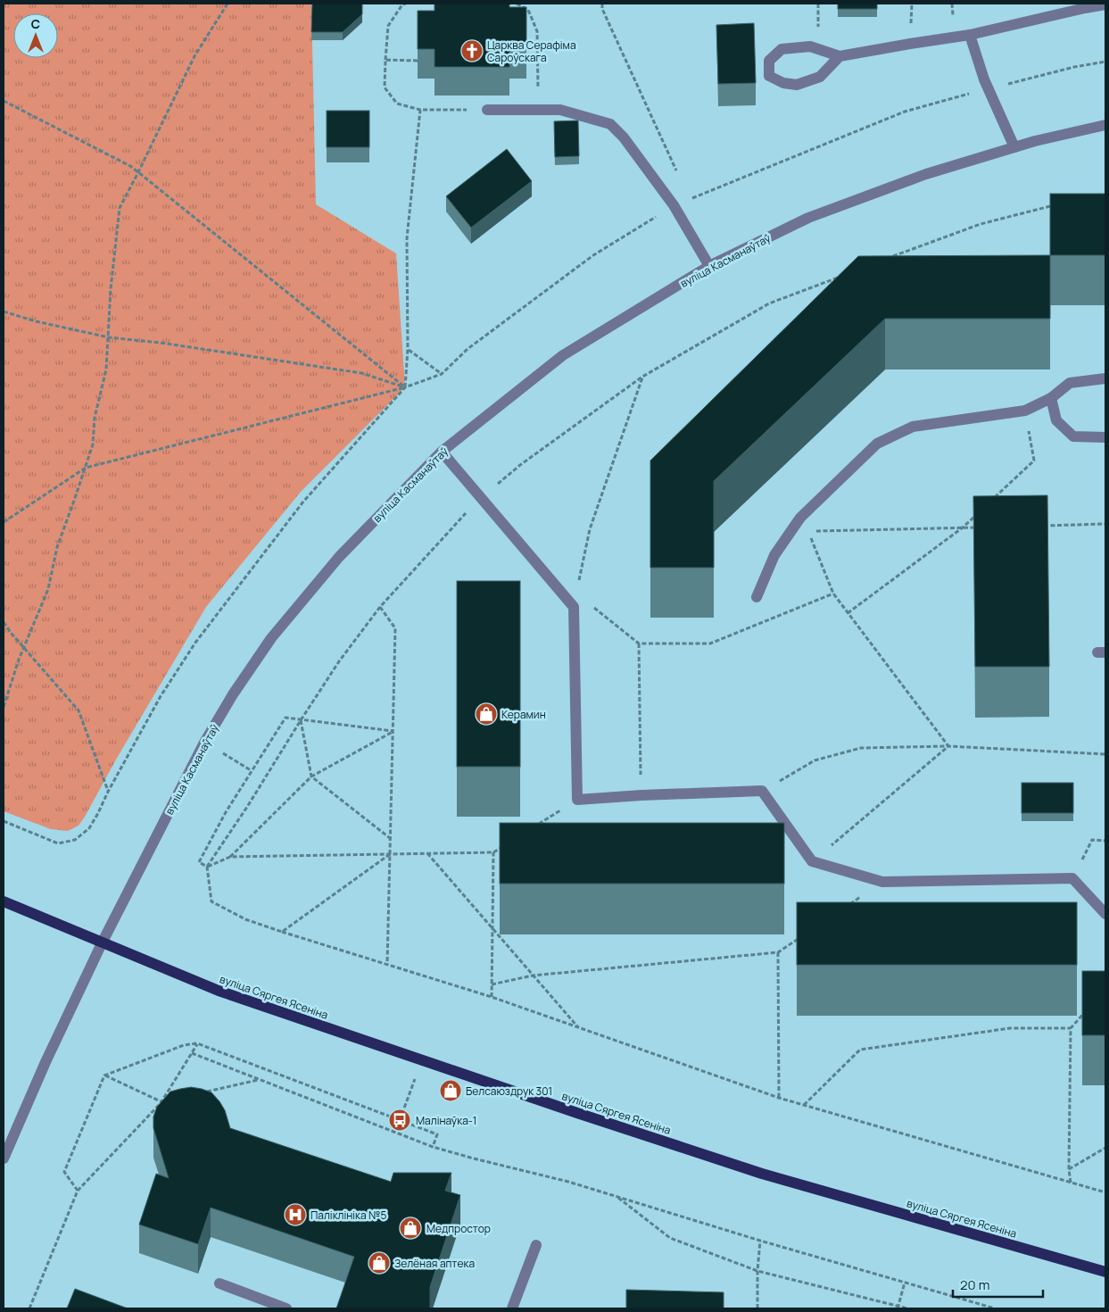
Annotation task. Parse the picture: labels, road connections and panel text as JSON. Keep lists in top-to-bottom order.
{
  "streets": {
    "main road": ["вуліца Сяргея Ясеніна"],
    "street": ["вуліца Касманаўтаў"]
  },
  "crossings": [
    ["вуліца Касманаўтаў", "вуліца Сяргея Ясеніна"]
  ],
  "places": {
    "church": ["Царква Серафіма Сароўскага"],
    "shop": [
      "Керамин",
      "Белсаюздрук 301",
      "Медпростор",
      "Зелёная аптека"
    ],
    "bus stop": ["Малінаўка-1"],
    "hospital": ["Паліклініка №5"]
  },
  "scale_bar": "20 m",
  "north": "top"
}
